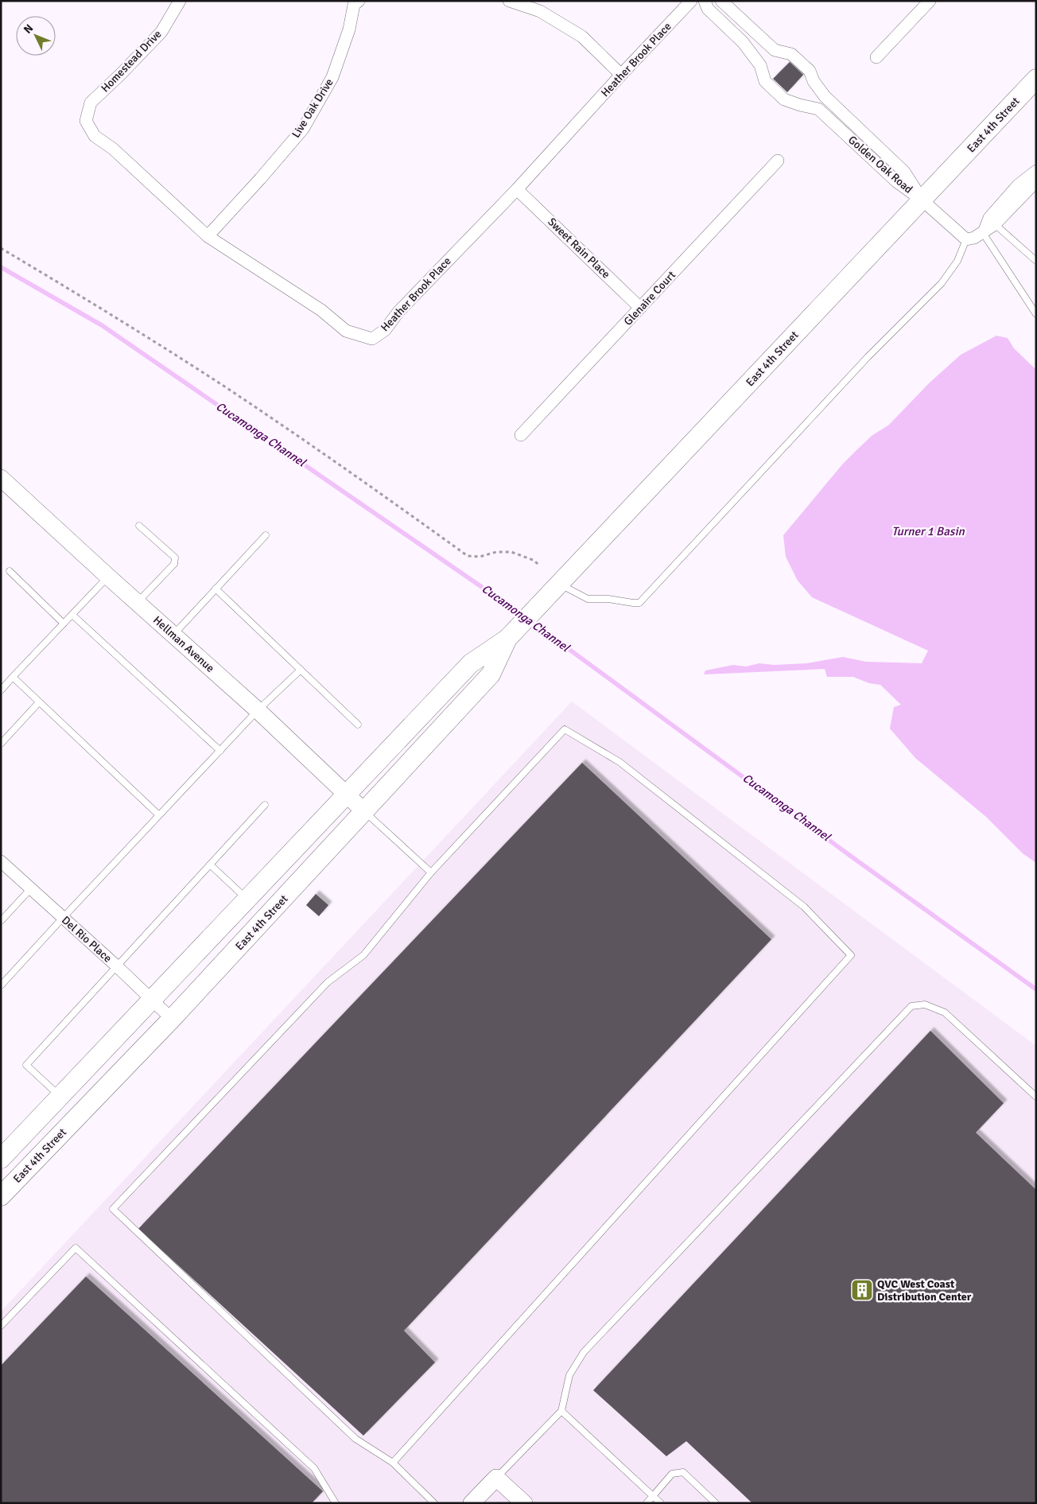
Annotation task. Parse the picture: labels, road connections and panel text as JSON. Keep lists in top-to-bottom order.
{
  "streets": {
    "main road": ["East 4th Street"],
    "street": [
      "Heather Brook Place",
      "Homestead Drive",
      "Live Oak Drive",
      "Golden Oak Road",
      "Sweet Rain Place",
      "Glenaire Court",
      "Hellman Avenue",
      "Del Rio Place"
    ]
  },
  "crossings": [
    ["Heather Brook Place", "Homestead Drive"],
    ["Heather Brook Place", "Live Oak Drive"],
    ["Heather Brook Place", "Sweet Rain Place"],
    ["East 4th Street", "Golden Oak Road"],
    ["East 4th Street", "Hellman Avenue"],
    ["East 4th Street", "Del Rio Place"],
    ["Sweet Rain Place", "Glenaire Court"]
  ],
  "water": ["Cucamonga Channel", "Turner 1 Basin"],
  "places": {
    "building": ["QVC West Coast Distribution Center"]
  },
  "north": "top left"
}
